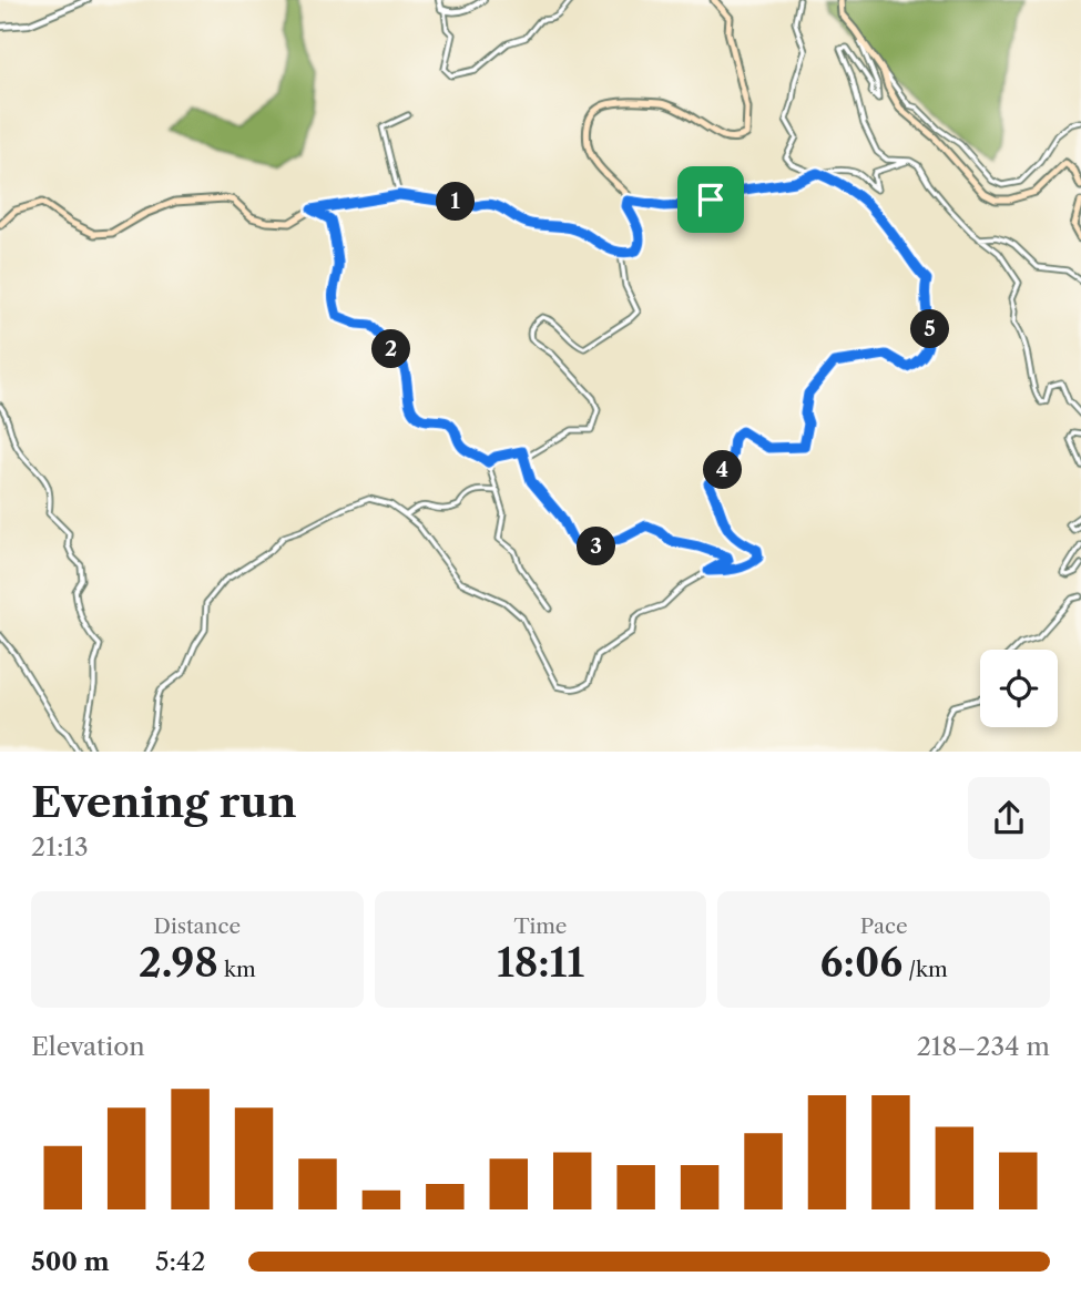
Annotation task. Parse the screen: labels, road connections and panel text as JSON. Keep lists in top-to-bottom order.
{
  "page": {
    "pins": [
      "1",
      "5",
      "2",
      "4",
      "3"
    ],
    "heading": ["Evening run", "21:13"],
    "stats": [
      ["Distance", "2.98 km"],
      ["Time", "18:11"],
      ["Pace", "6:06 /km"]
    ],
    "chart": ["Elevation", "218–234 m"],
    "list": [
      {
        "name": "500 m",
        "note": "5:42"
      }
    ]
  }
}
